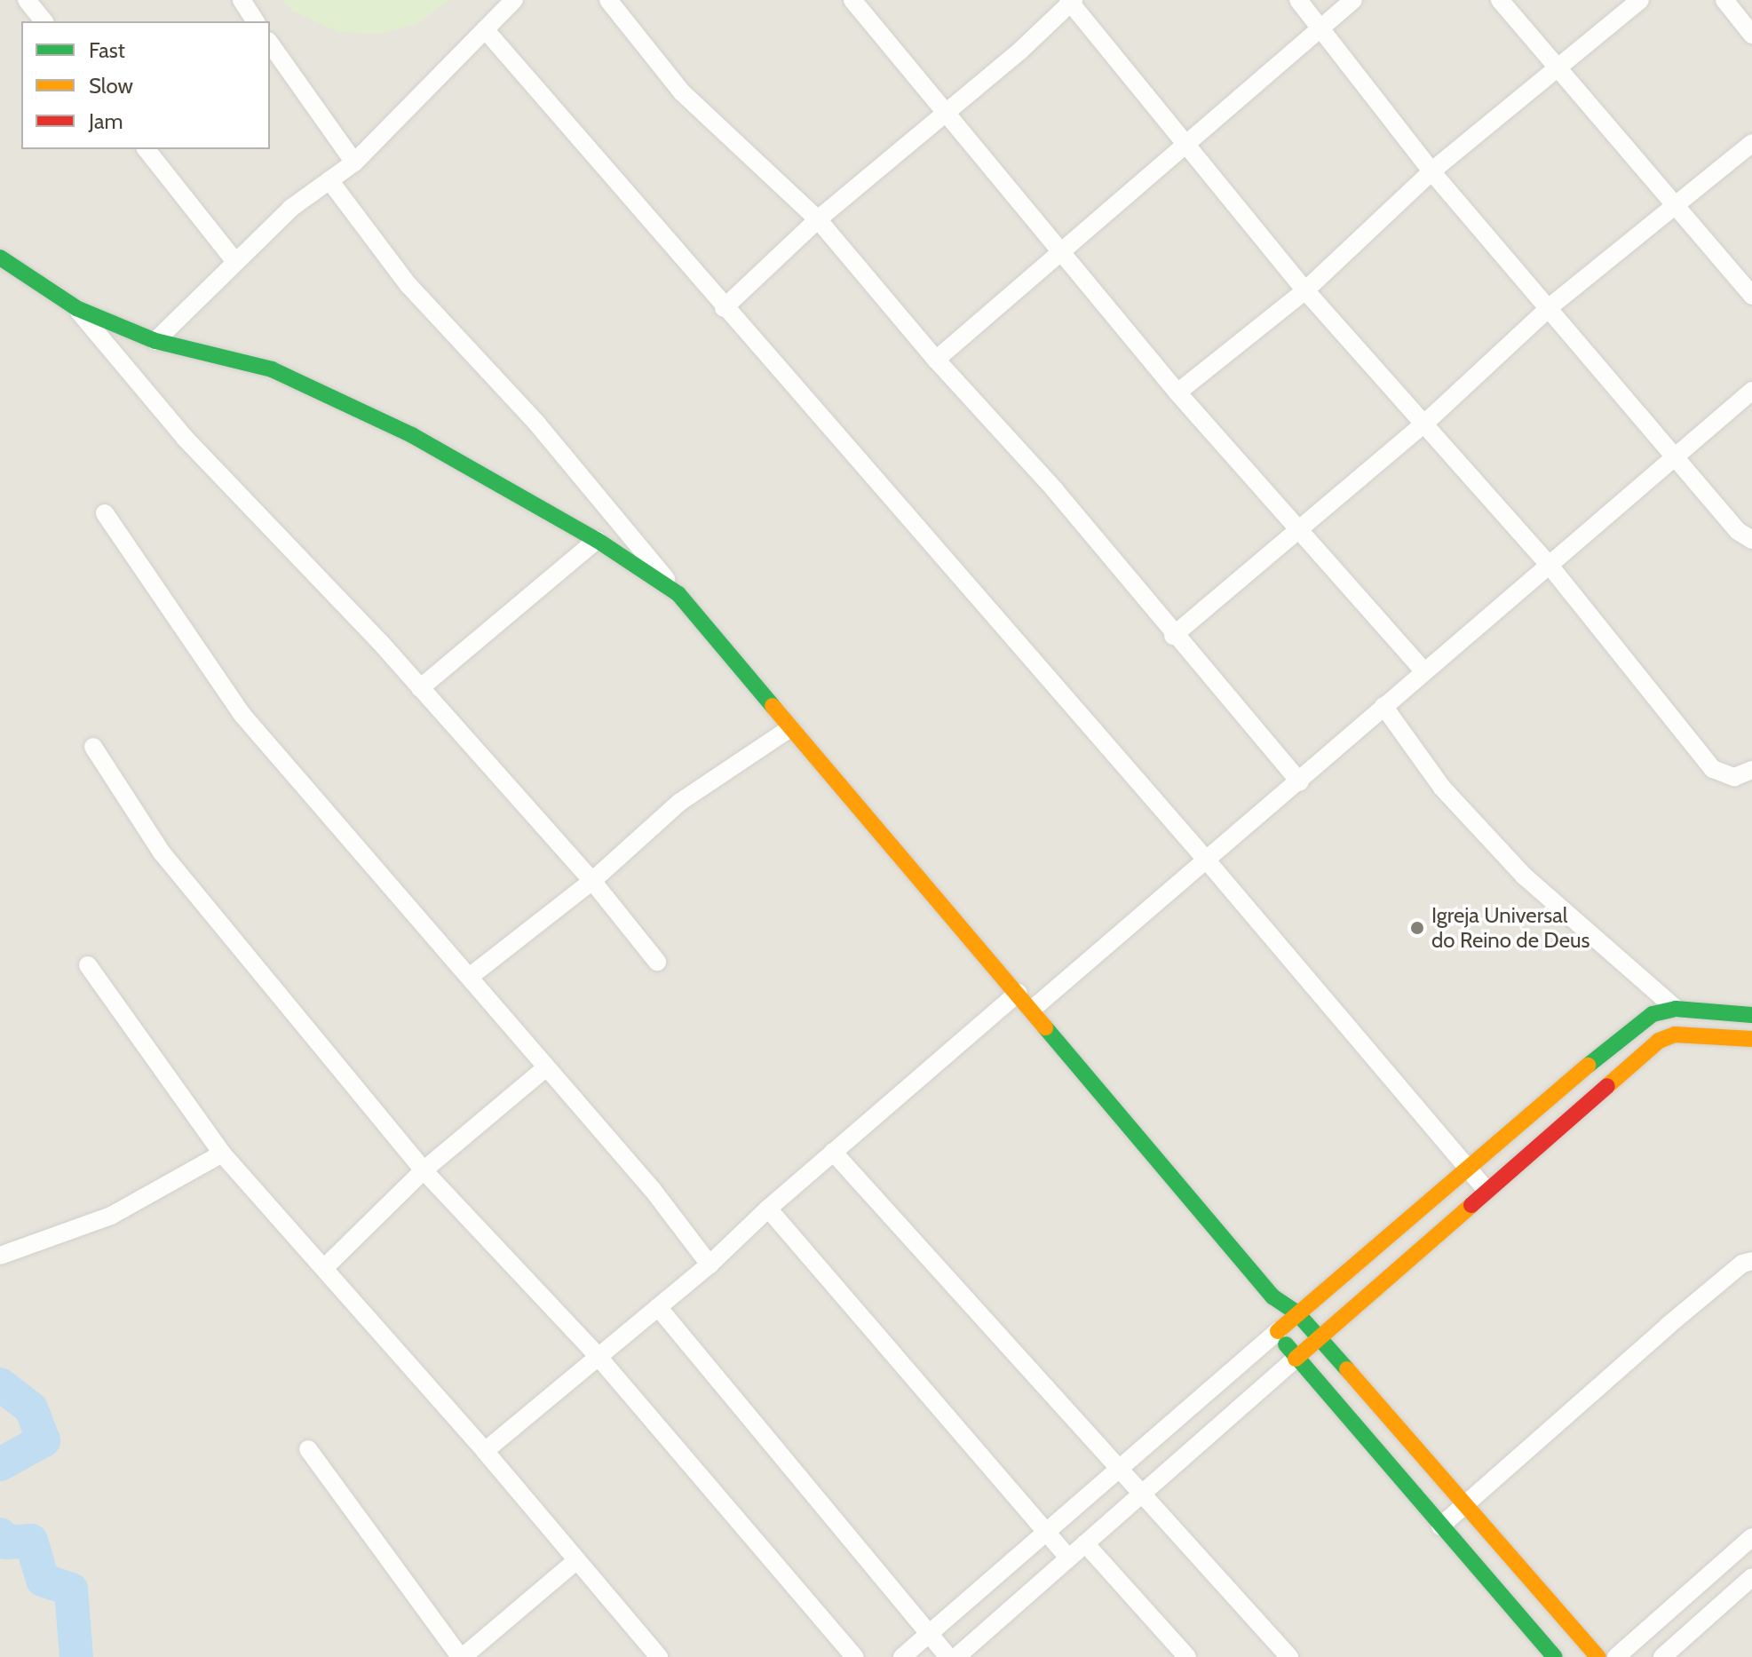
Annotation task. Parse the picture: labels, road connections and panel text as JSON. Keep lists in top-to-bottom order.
{
  "places": ["Igreja Universal do Reino de Deus"],
  "legend": ["Fast", "Slow", "Jam"]
}
